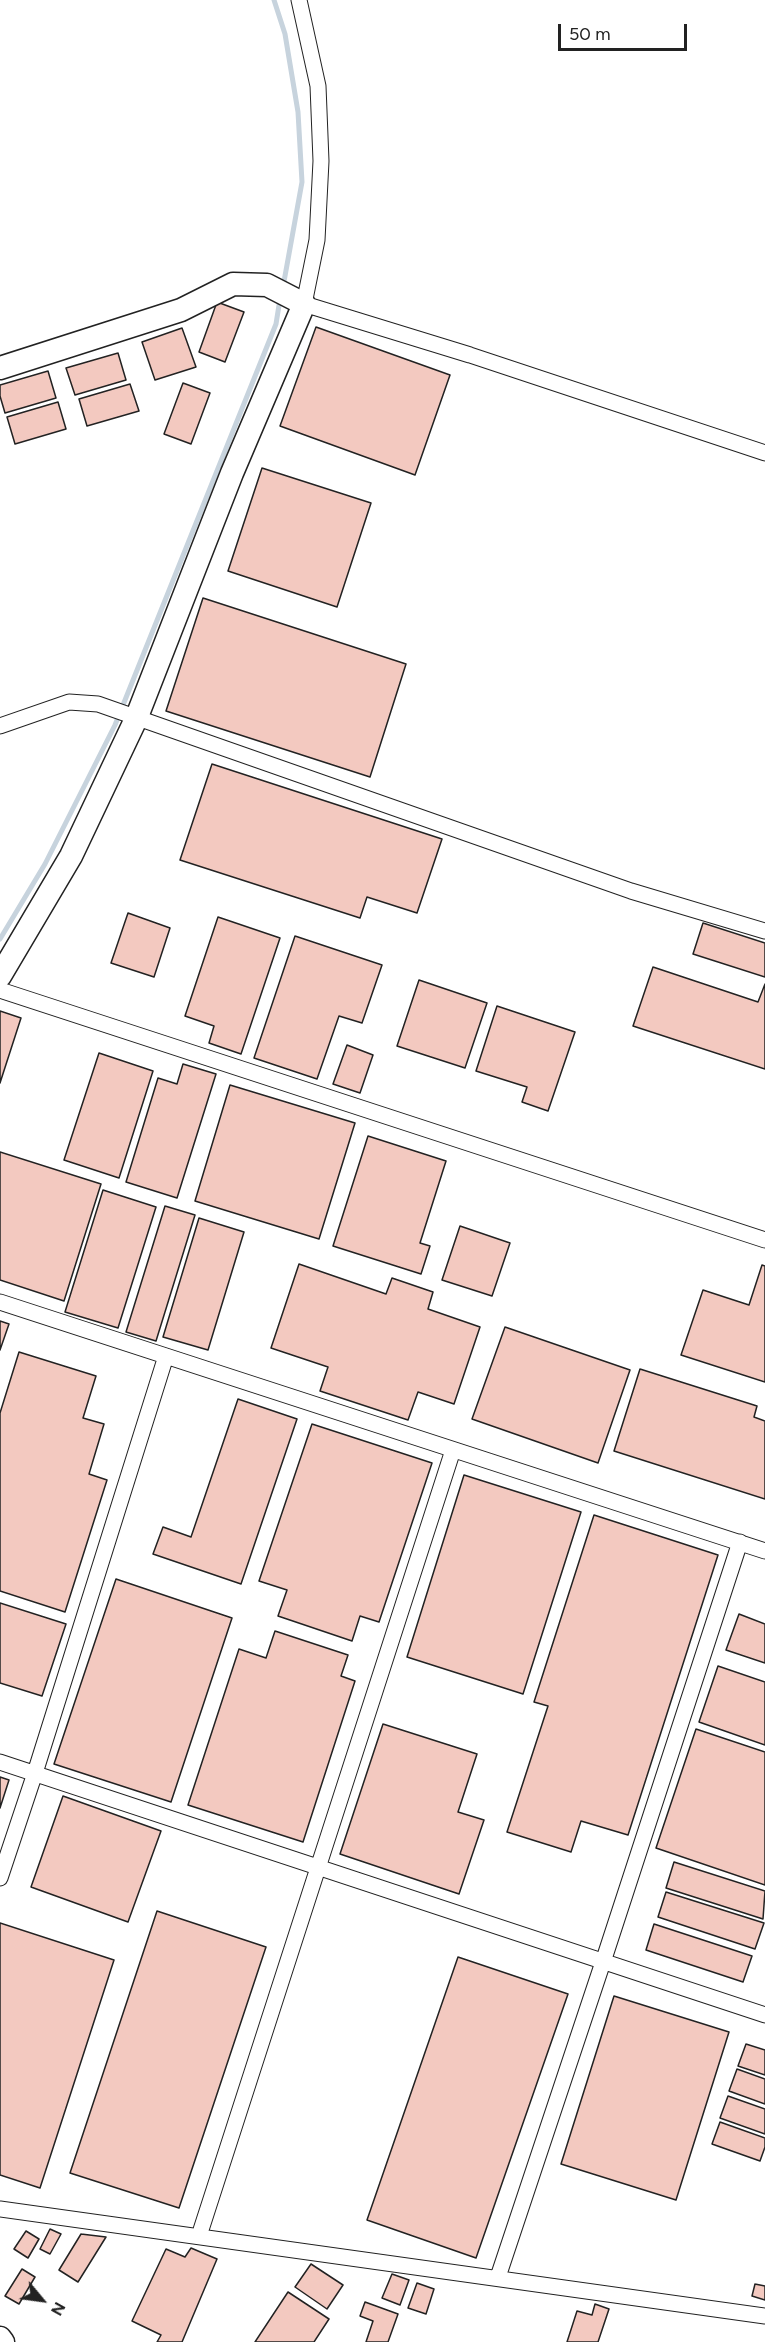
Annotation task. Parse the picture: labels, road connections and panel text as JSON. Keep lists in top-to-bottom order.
{
  "scale_bar": "50 m",
  "north": "bottom right"
}
